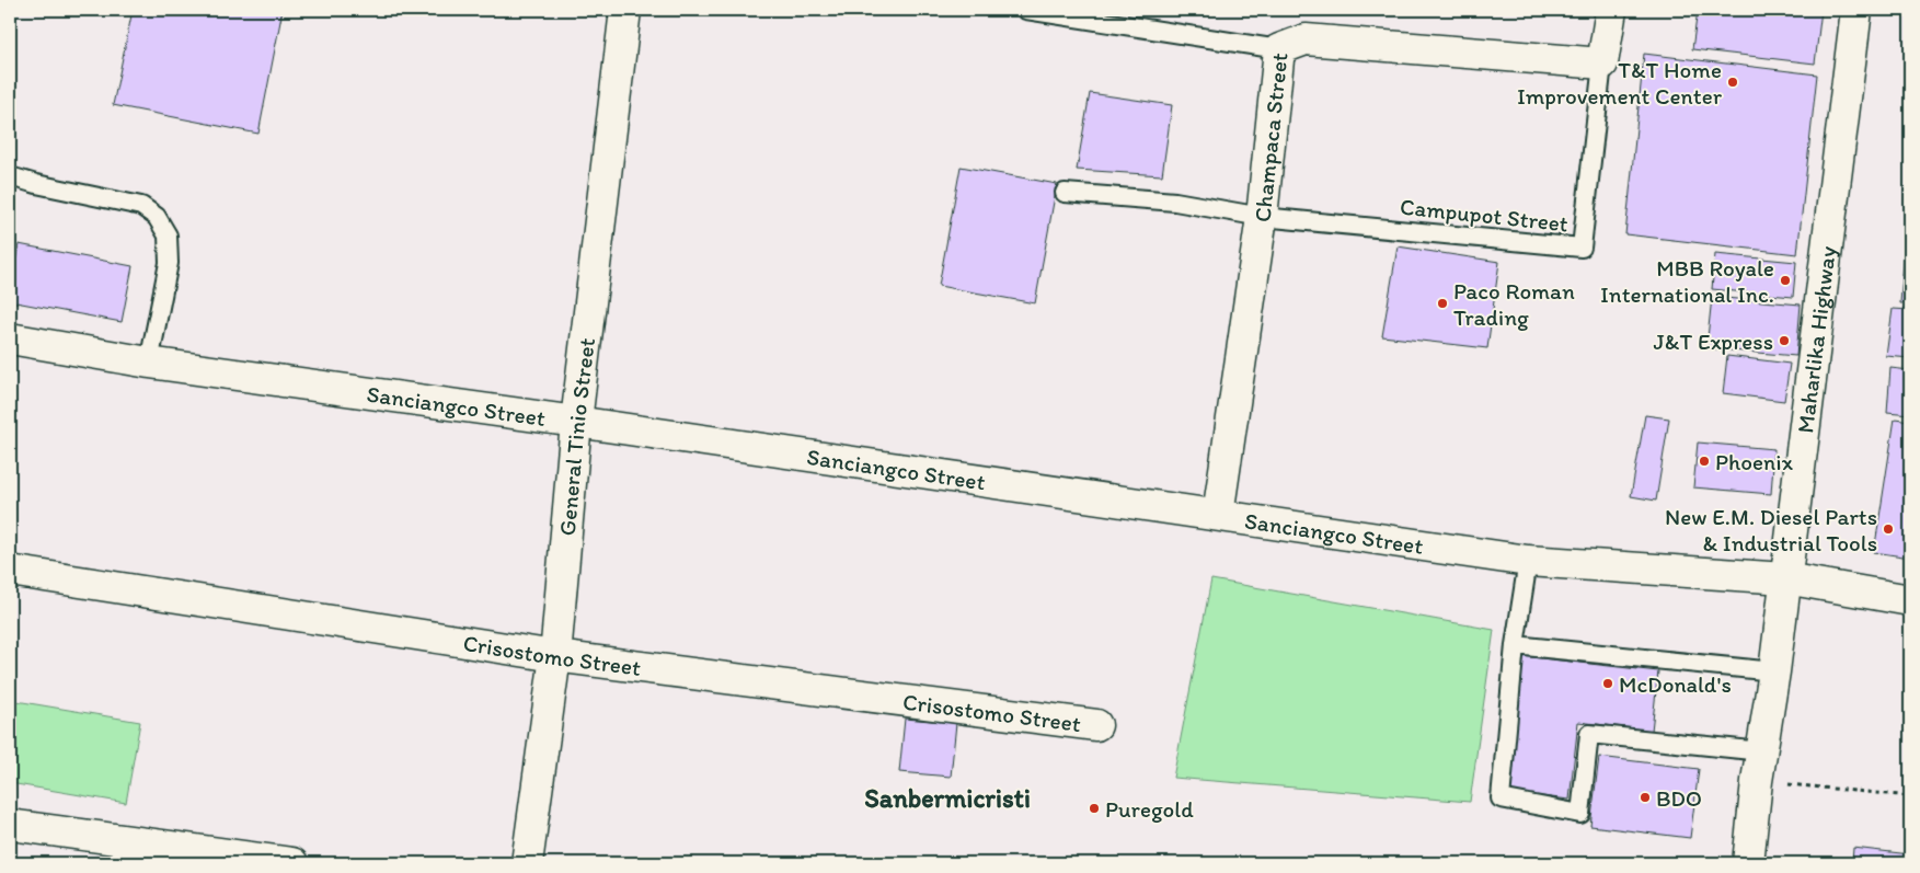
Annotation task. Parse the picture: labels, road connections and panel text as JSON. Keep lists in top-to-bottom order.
{
  "streets": {
    "street": [
      "Champaca Street",
      "Maharlika Highway",
      "Sanciangco Street",
      "General Tinio Street",
      "Crisostomo Street"
    ],
    "lane": ["Campupot Street"]
  },
  "crossings": [
    ["Champaca Street", "Campupot Street"],
    ["Champaca Street", "Sanciangco Street"],
    ["Maharlika Highway", "Sanciangco Street"],
    ["Sanciangco Street", "General Tinio Street"],
    ["General Tinio Street", "Crisostomo Street"]
  ],
  "districts": ["Sanbermicristi"],
  "places": [
    "T&T Home Improvement Center",
    "MBB Royale International Inc.",
    "Paco Roman Trading",
    "J&T Express",
    "Phoenix",
    "New E.M. Diesel Parts & Industrial Tools",
    "McDonald's",
    "BDO",
    "Puregold"
  ]
}
